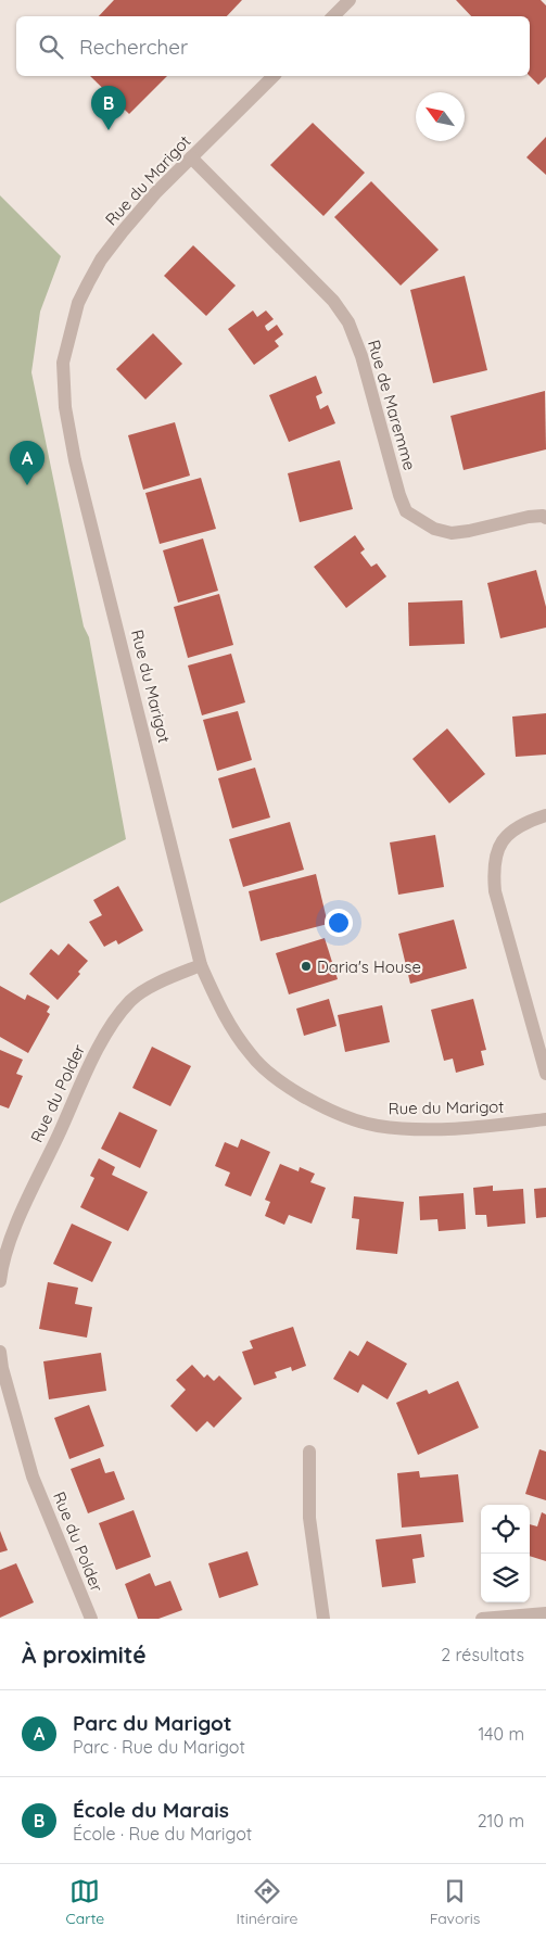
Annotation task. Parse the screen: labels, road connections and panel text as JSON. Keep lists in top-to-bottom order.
{
  "streets": {
    "street": ["Rue du Marigot", "Rue de Maremme", "Rue du Polder"]
  },
  "crossings": [
    ["Rue du Marigot", "Rue de Maremme"],
    ["Rue du Marigot", "Rue du Polder"]
  ],
  "places": ["Daria's House"],
  "north": "top left",
  "page": {
    "search": "Rechercher",
    "pins": ["B", "A"],
    "heading": ["À proximité", "2 résultats"],
    "list": [
      {
        "mark": "A",
        "name": "Parc du Marigot",
        "note": "Parc · Rue du Marigot",
        "value": "140 m"
      },
      {
        "mark": "B",
        "name": "École du Marais",
        "note": "École · Rue du Marigot",
        "value": "210 m"
      }
    ],
    "nav": ["Carte", "Itinéraire", "Favoris"]
  }
}
